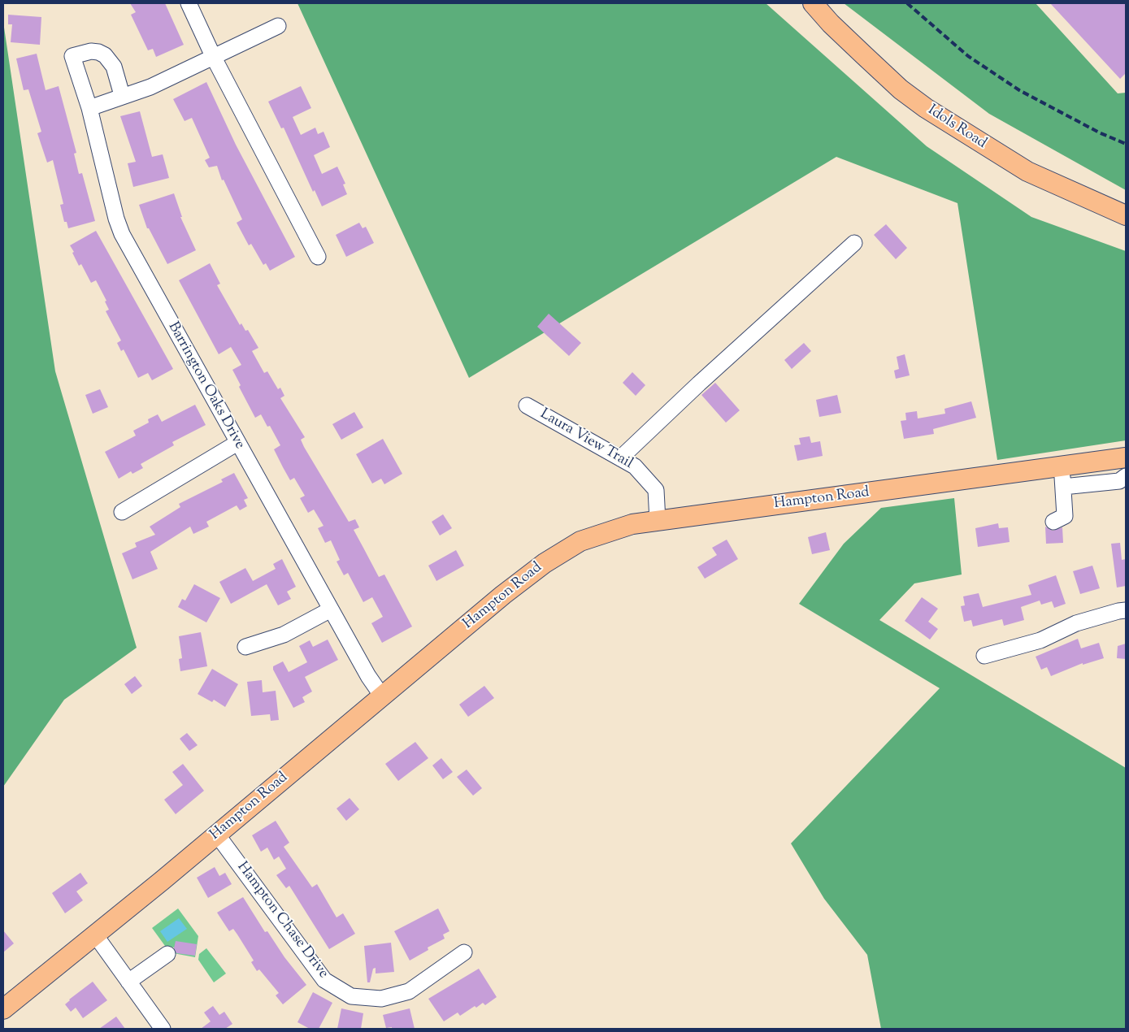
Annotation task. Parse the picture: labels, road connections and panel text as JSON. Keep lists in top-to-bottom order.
{
  "streets": {
    "main road": ["Idols Road", "Hampton Road"],
    "street": ["Barrington Oaks Drive", "Laura View Trail", "Hampton Chase Drive"]
  },
  "crossings": [
    ["Barrington Oaks Drive", "Hampton Road"],
    ["Laura View Trail", "Hampton Road"],
    ["Hampton Road", "Hampton Chase Drive"]
  ]
}
